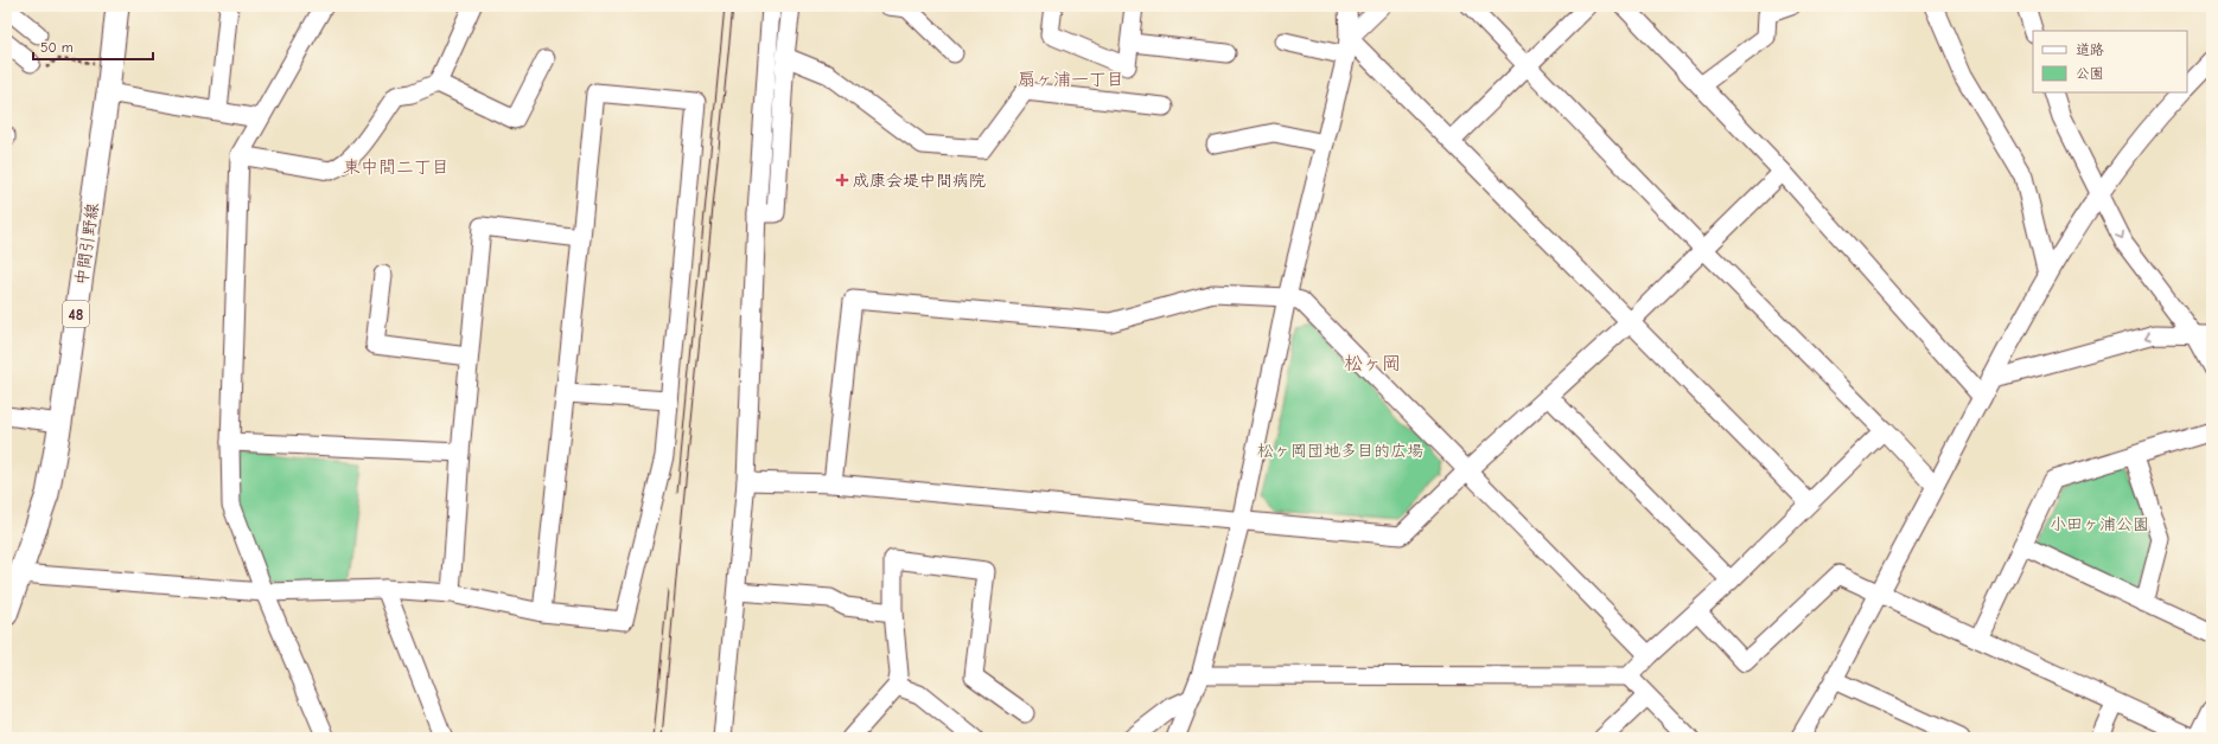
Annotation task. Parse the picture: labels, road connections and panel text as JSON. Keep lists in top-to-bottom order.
{
  "streets": {
    "main road": ["中間引野線", "48"]
  },
  "districts": ["扇ヶ浦一丁目", "東中間二丁目", "松ヶ岡"],
  "parks": ["松ヶ岡団地多目的広場", "小田ヶ浦公園"],
  "places": {
    "health": ["成康会堤中間病院"]
  },
  "legend": ["道路", "公園"],
  "scale_bar": "50 m"
}
